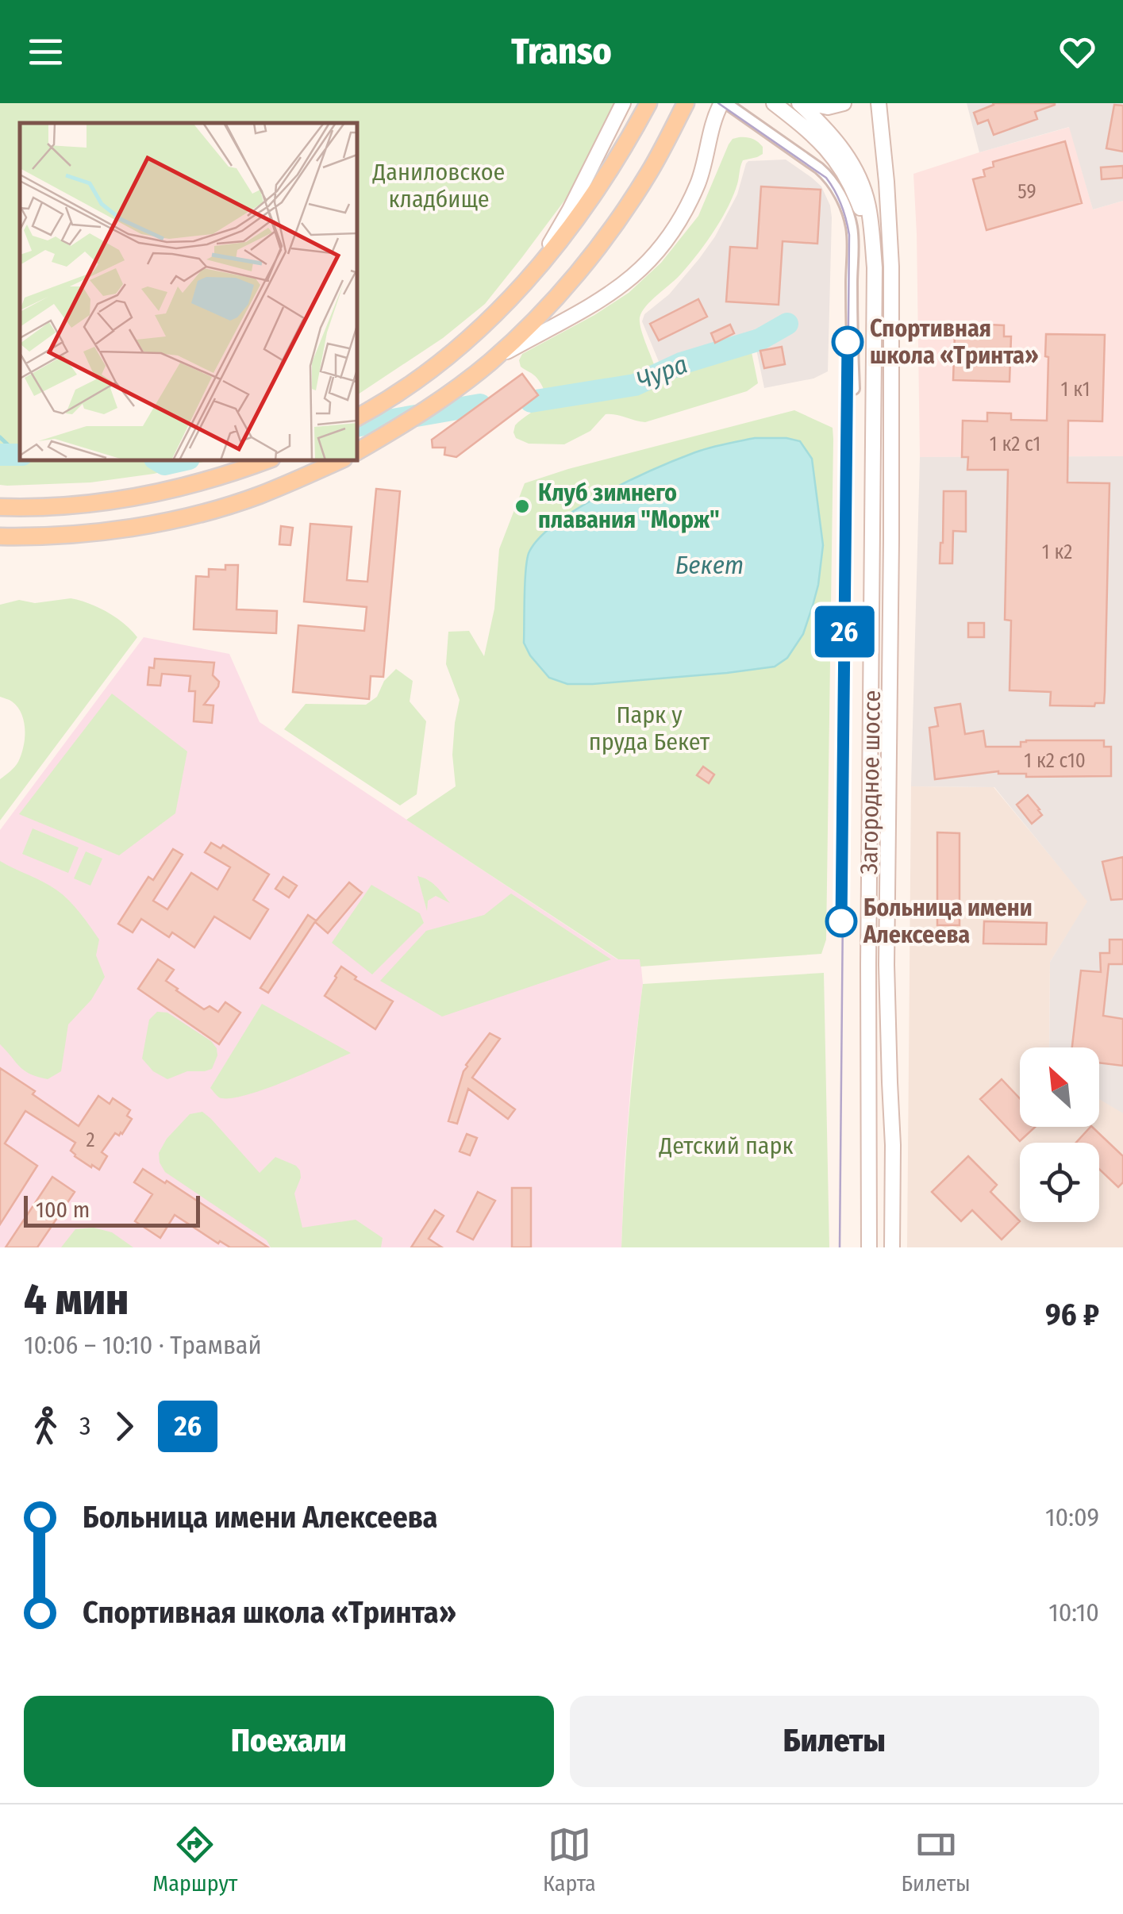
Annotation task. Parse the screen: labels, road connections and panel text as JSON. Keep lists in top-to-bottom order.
{
  "streets": {
    "main road": ["Загородное шоссе"]
  },
  "water": ["Чура", "Бекет"],
  "parks": ["Даниловское кладбище", "Парк у пруда Бекет", "Детский парк"],
  "places": ["Спортивная школа «Тринта»", "Клуб зимнего плавания \"Морж\"", "Больница имени Алексеева"],
  "lines": ["tram line 26"],
  "house_numbers": [
    "59",
    "1 к1",
    "1 к2 с1",
    "1 к2",
    "1 к2 с10",
    "2"
  ],
  "scale_bar": "100 m",
  "north": "top left",
  "page": {
    "header": "Transo",
    "on_map": "26",
    "scale": "100 m",
    "heading": ["4 мин", "10:06 – 10:10 · Трамвай", "96 ₽"],
    "legs": ["3", "26"],
    "list": [
      {
        "name": "Больница имени Алексеева",
        "value": "10:09"
      },
      {
        "name": "Спортивная школа «Тринта»",
        "value": "10:10"
      }
    ],
    "buttons": ["Поехали", "Билеты"],
    "tabs": ["Маршрут", "Карта", "Билеты"]
  }
}
